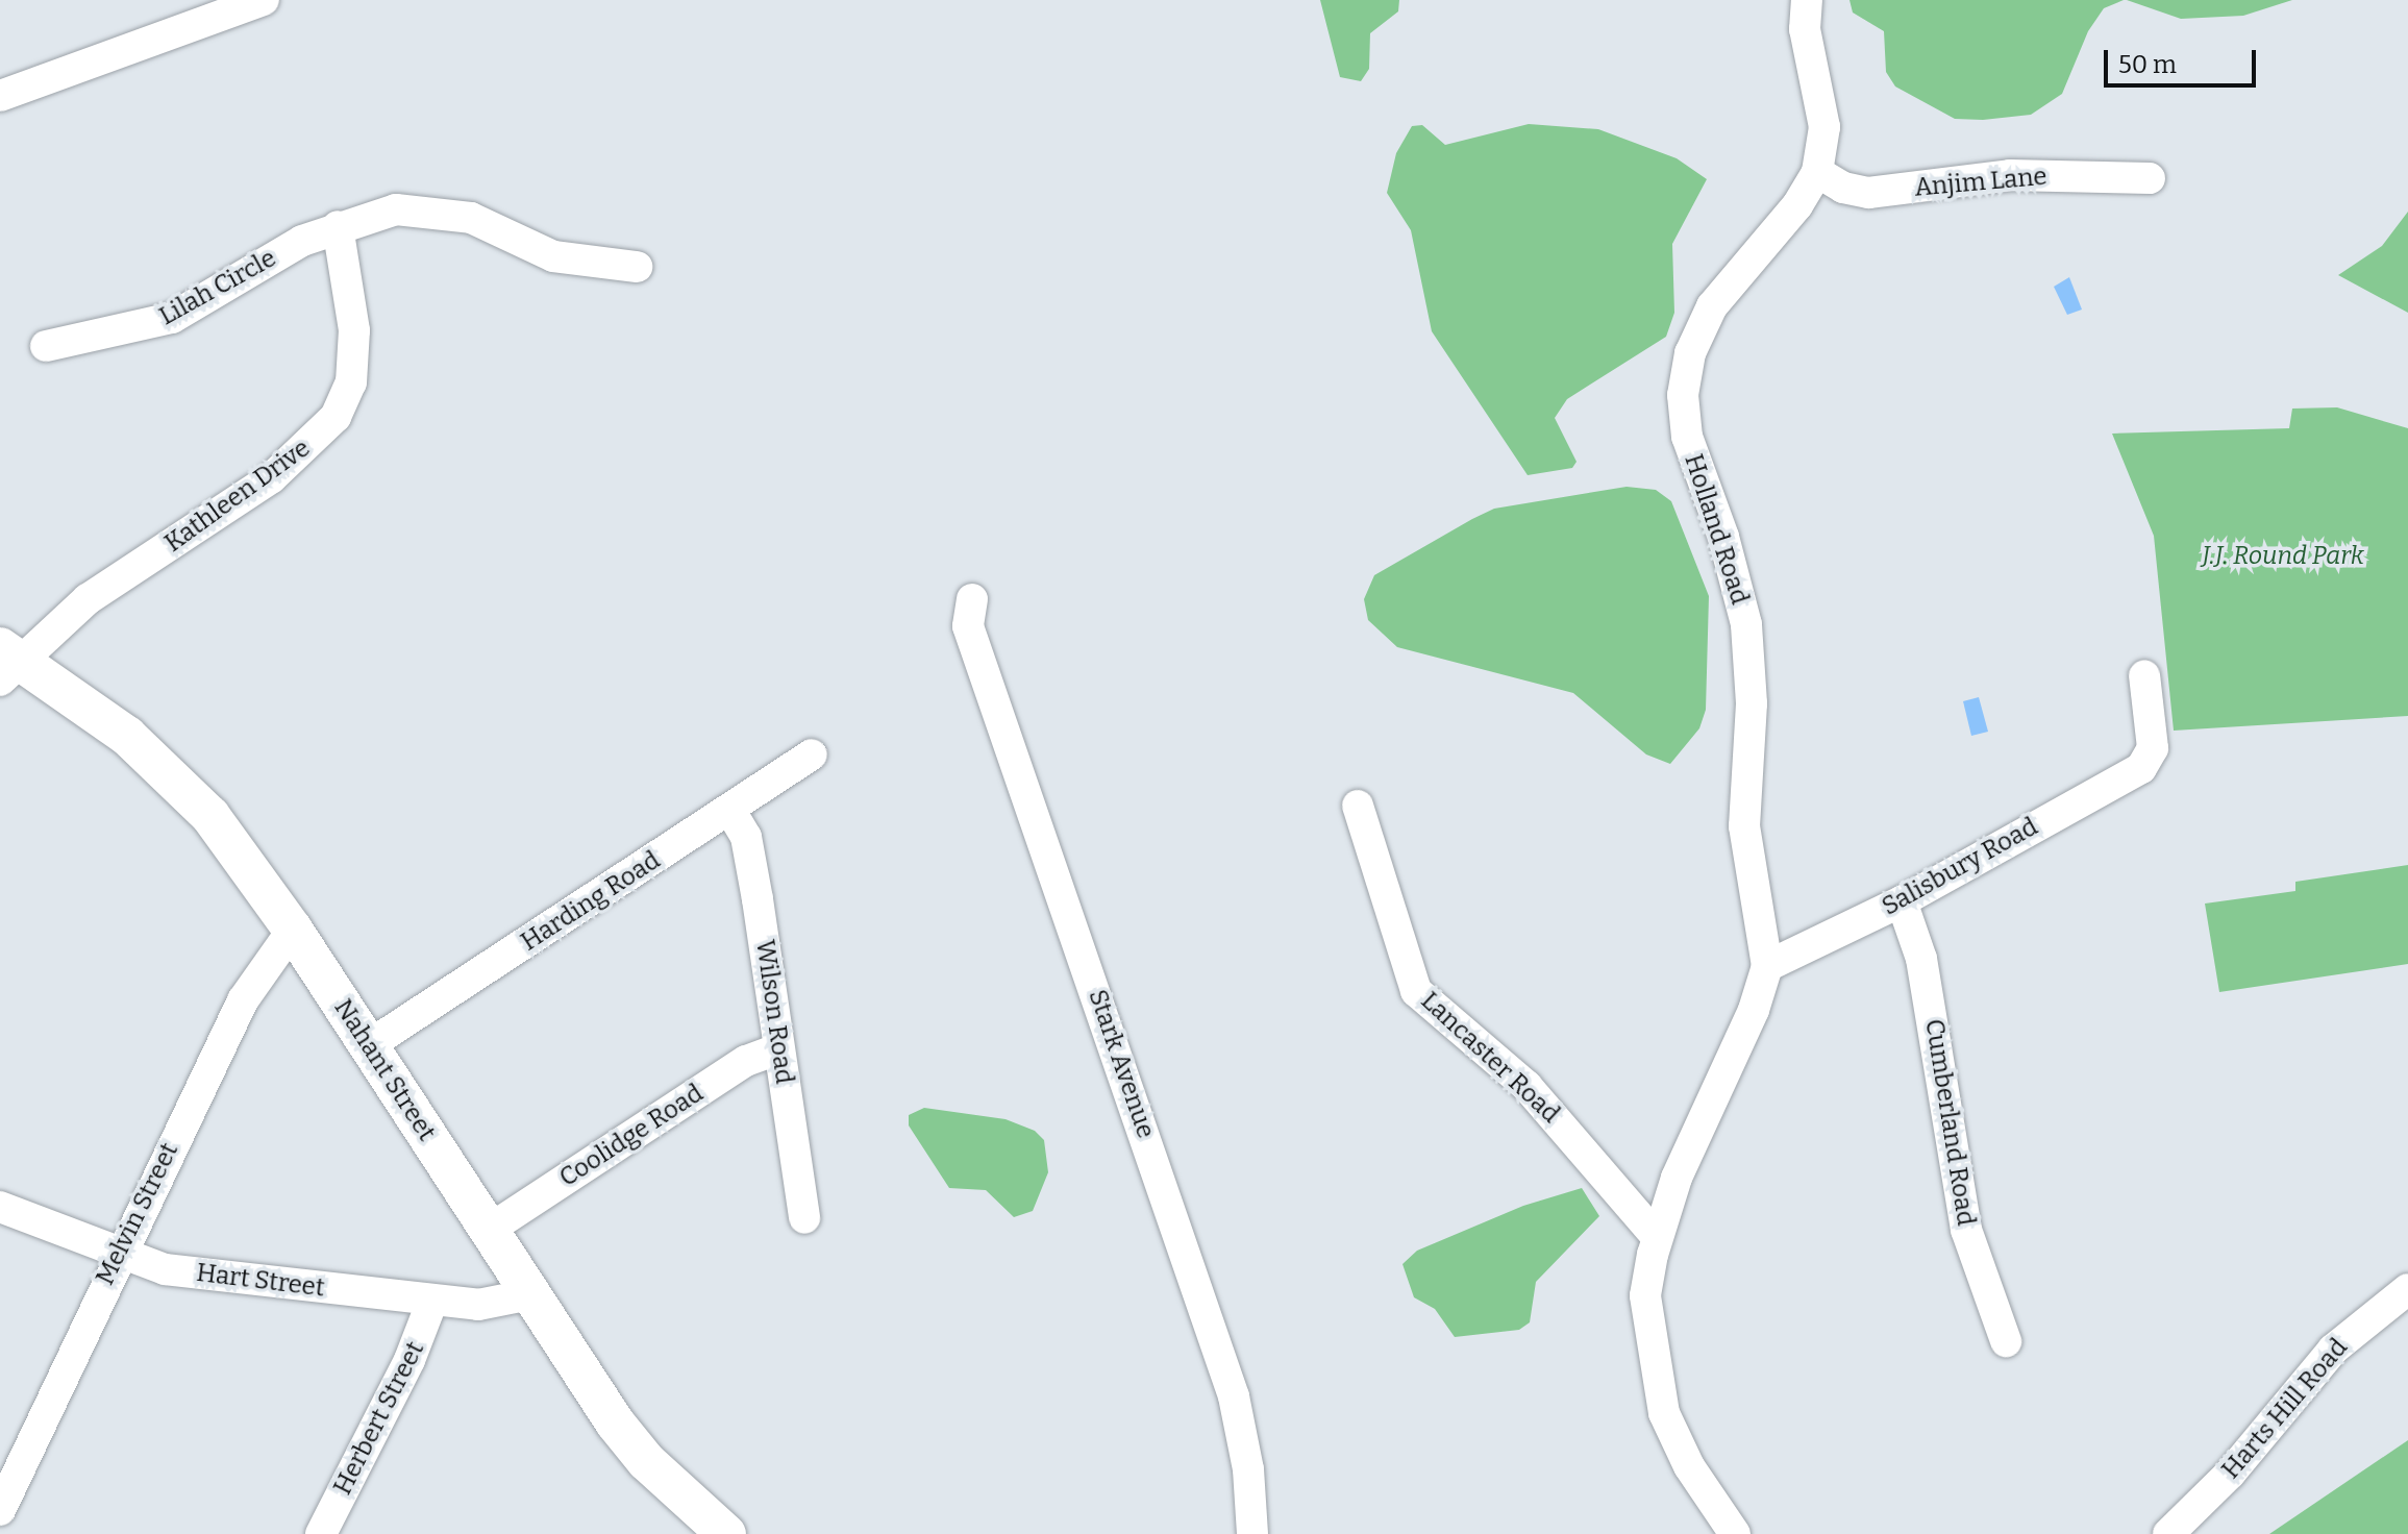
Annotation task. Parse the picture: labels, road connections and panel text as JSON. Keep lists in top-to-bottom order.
{
  "streets": {
    "main road": ["Nahant Street"],
    "street": [
      "Anjim Lane",
      "Lilah Circle",
      "Kathleen Drive",
      "Holland Road",
      "Salisbury Road",
      "Harding Road",
      "Wilson Road",
      "Lancaster Road",
      "Stark Avenue",
      "Cumberland Road",
      "Coolidge Road",
      "Melvin Street",
      "Hart Street",
      "Harts Hill Road",
      "Herbert Street"
    ]
  },
  "crossings": [
    ["Anjim Lane", "Holland Road"],
    ["Lilah Circle", "Kathleen Drive"],
    ["Kathleen Drive", "Nahant Street"],
    ["Holland Road", "Salisbury Road"],
    ["Holland Road", "Lancaster Road"],
    ["Salisbury Road", "Cumberland Road"],
    ["Harding Road", "Wilson Road"],
    ["Harding Road", "Nahant Street"],
    ["Wilson Road", "Coolidge Road"],
    ["Nahant Street", "Coolidge Road"],
    ["Nahant Street", "Melvin Street"],
    ["Nahant Street", "Hart Street"],
    ["Melvin Street", "Hart Street"],
    ["Hart Street", "Herbert Street"]
  ],
  "parks": ["J.J. Round Park"],
  "scale_bar": "50 m"
}
